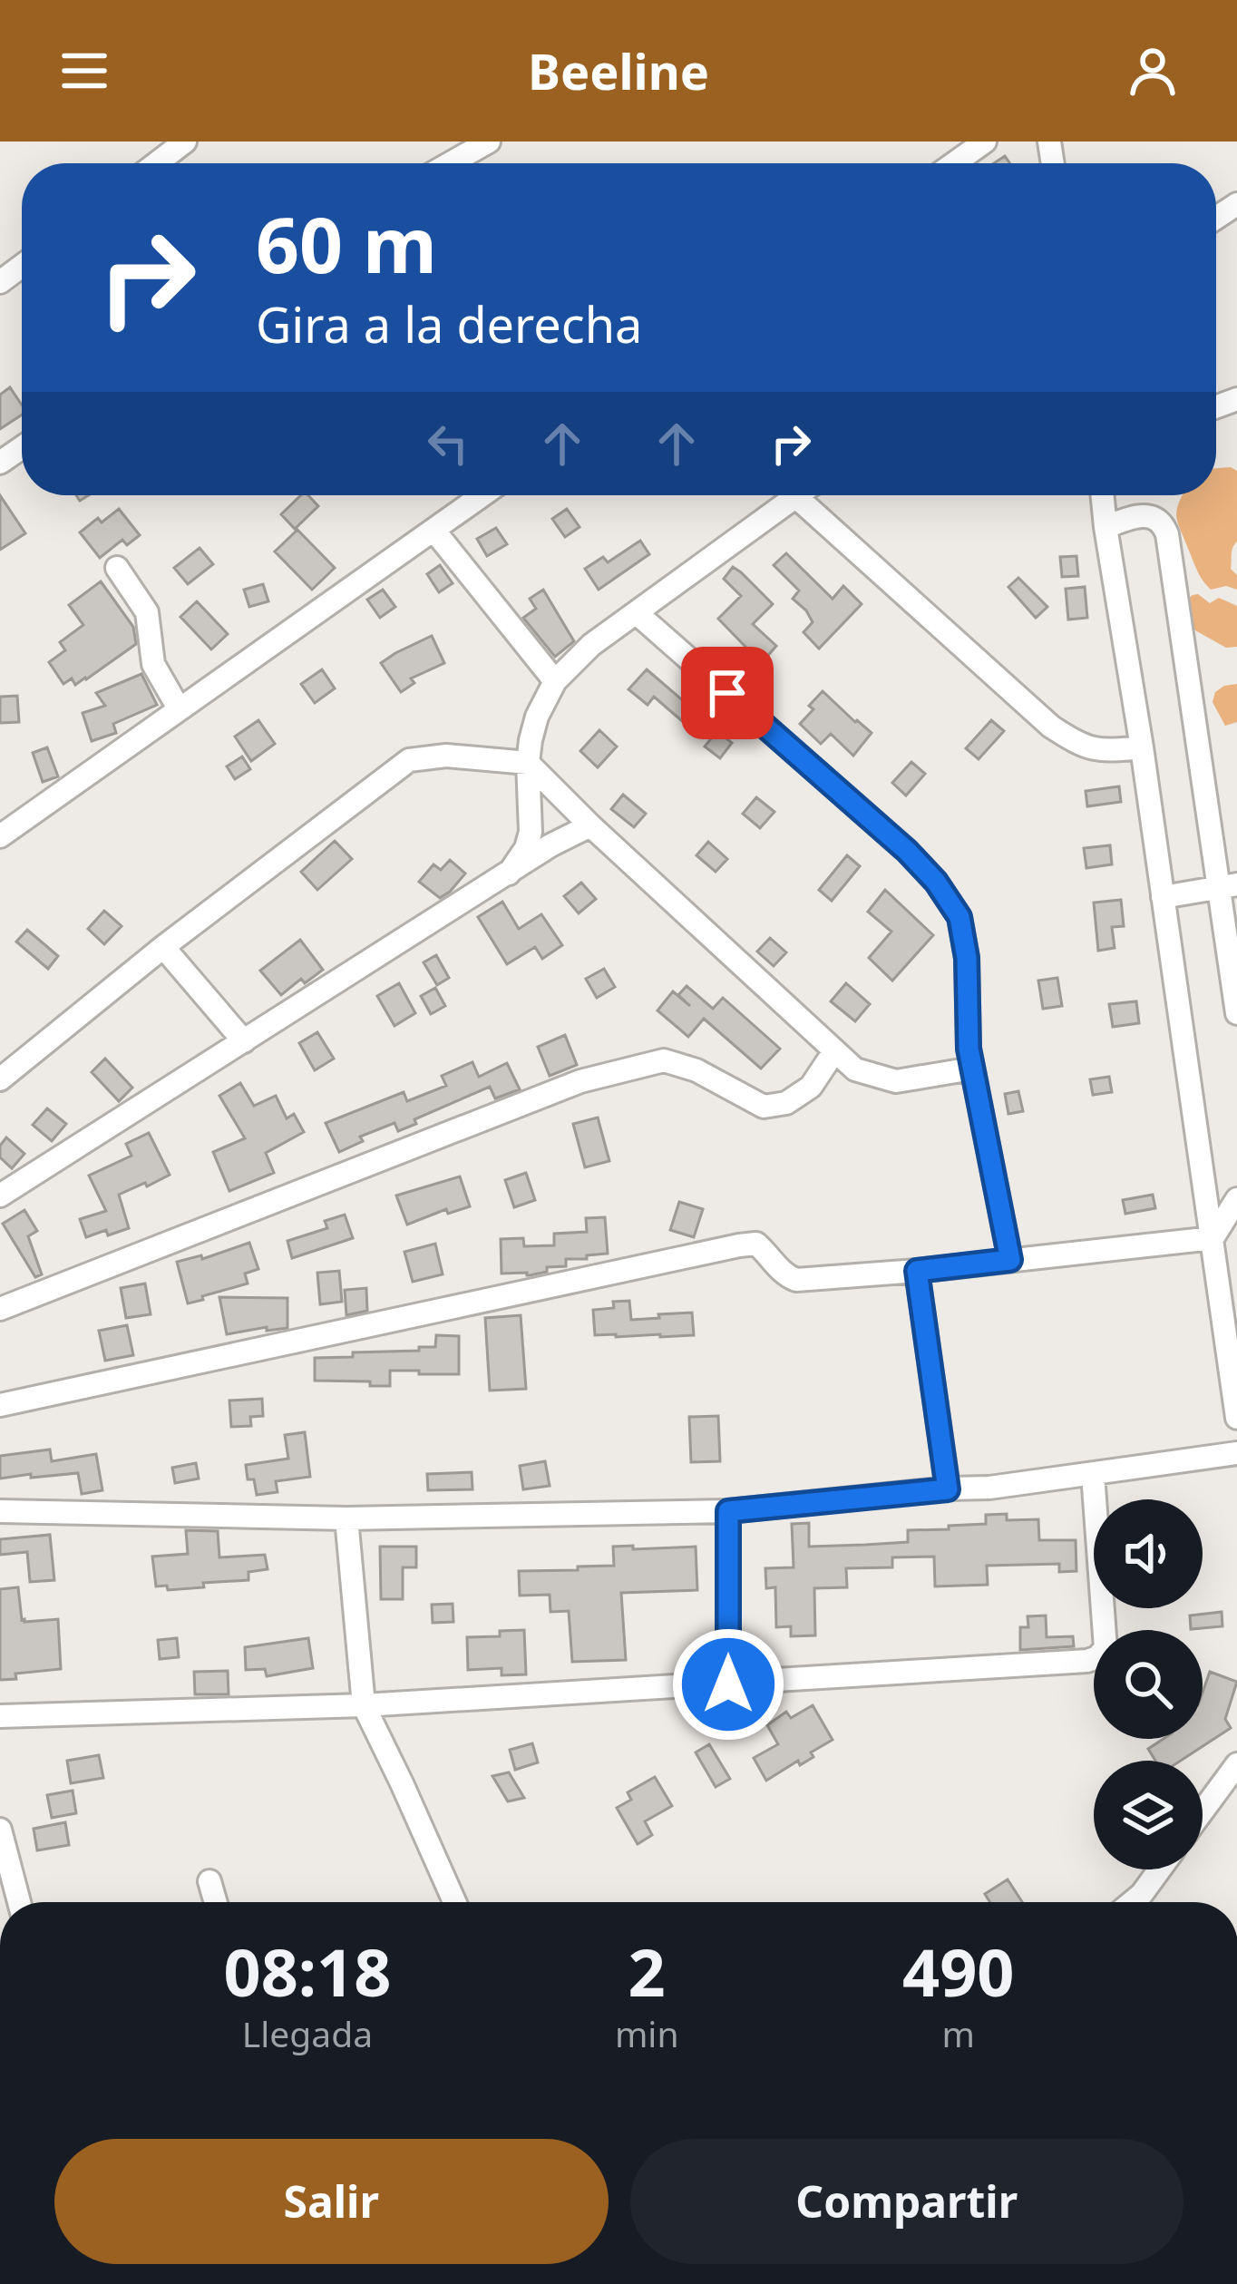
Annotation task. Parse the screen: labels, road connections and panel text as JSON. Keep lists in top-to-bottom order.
{
  "page": {
    "header": "Beeline",
    "turn": ["60 m", "Gira a la derecha"],
    "eta": [
      "08:18",
      "Llegada",
      "2",
      "min",
      "490",
      "m"
    ],
    "buttons": ["Salir", "Compartir"]
  }
}
